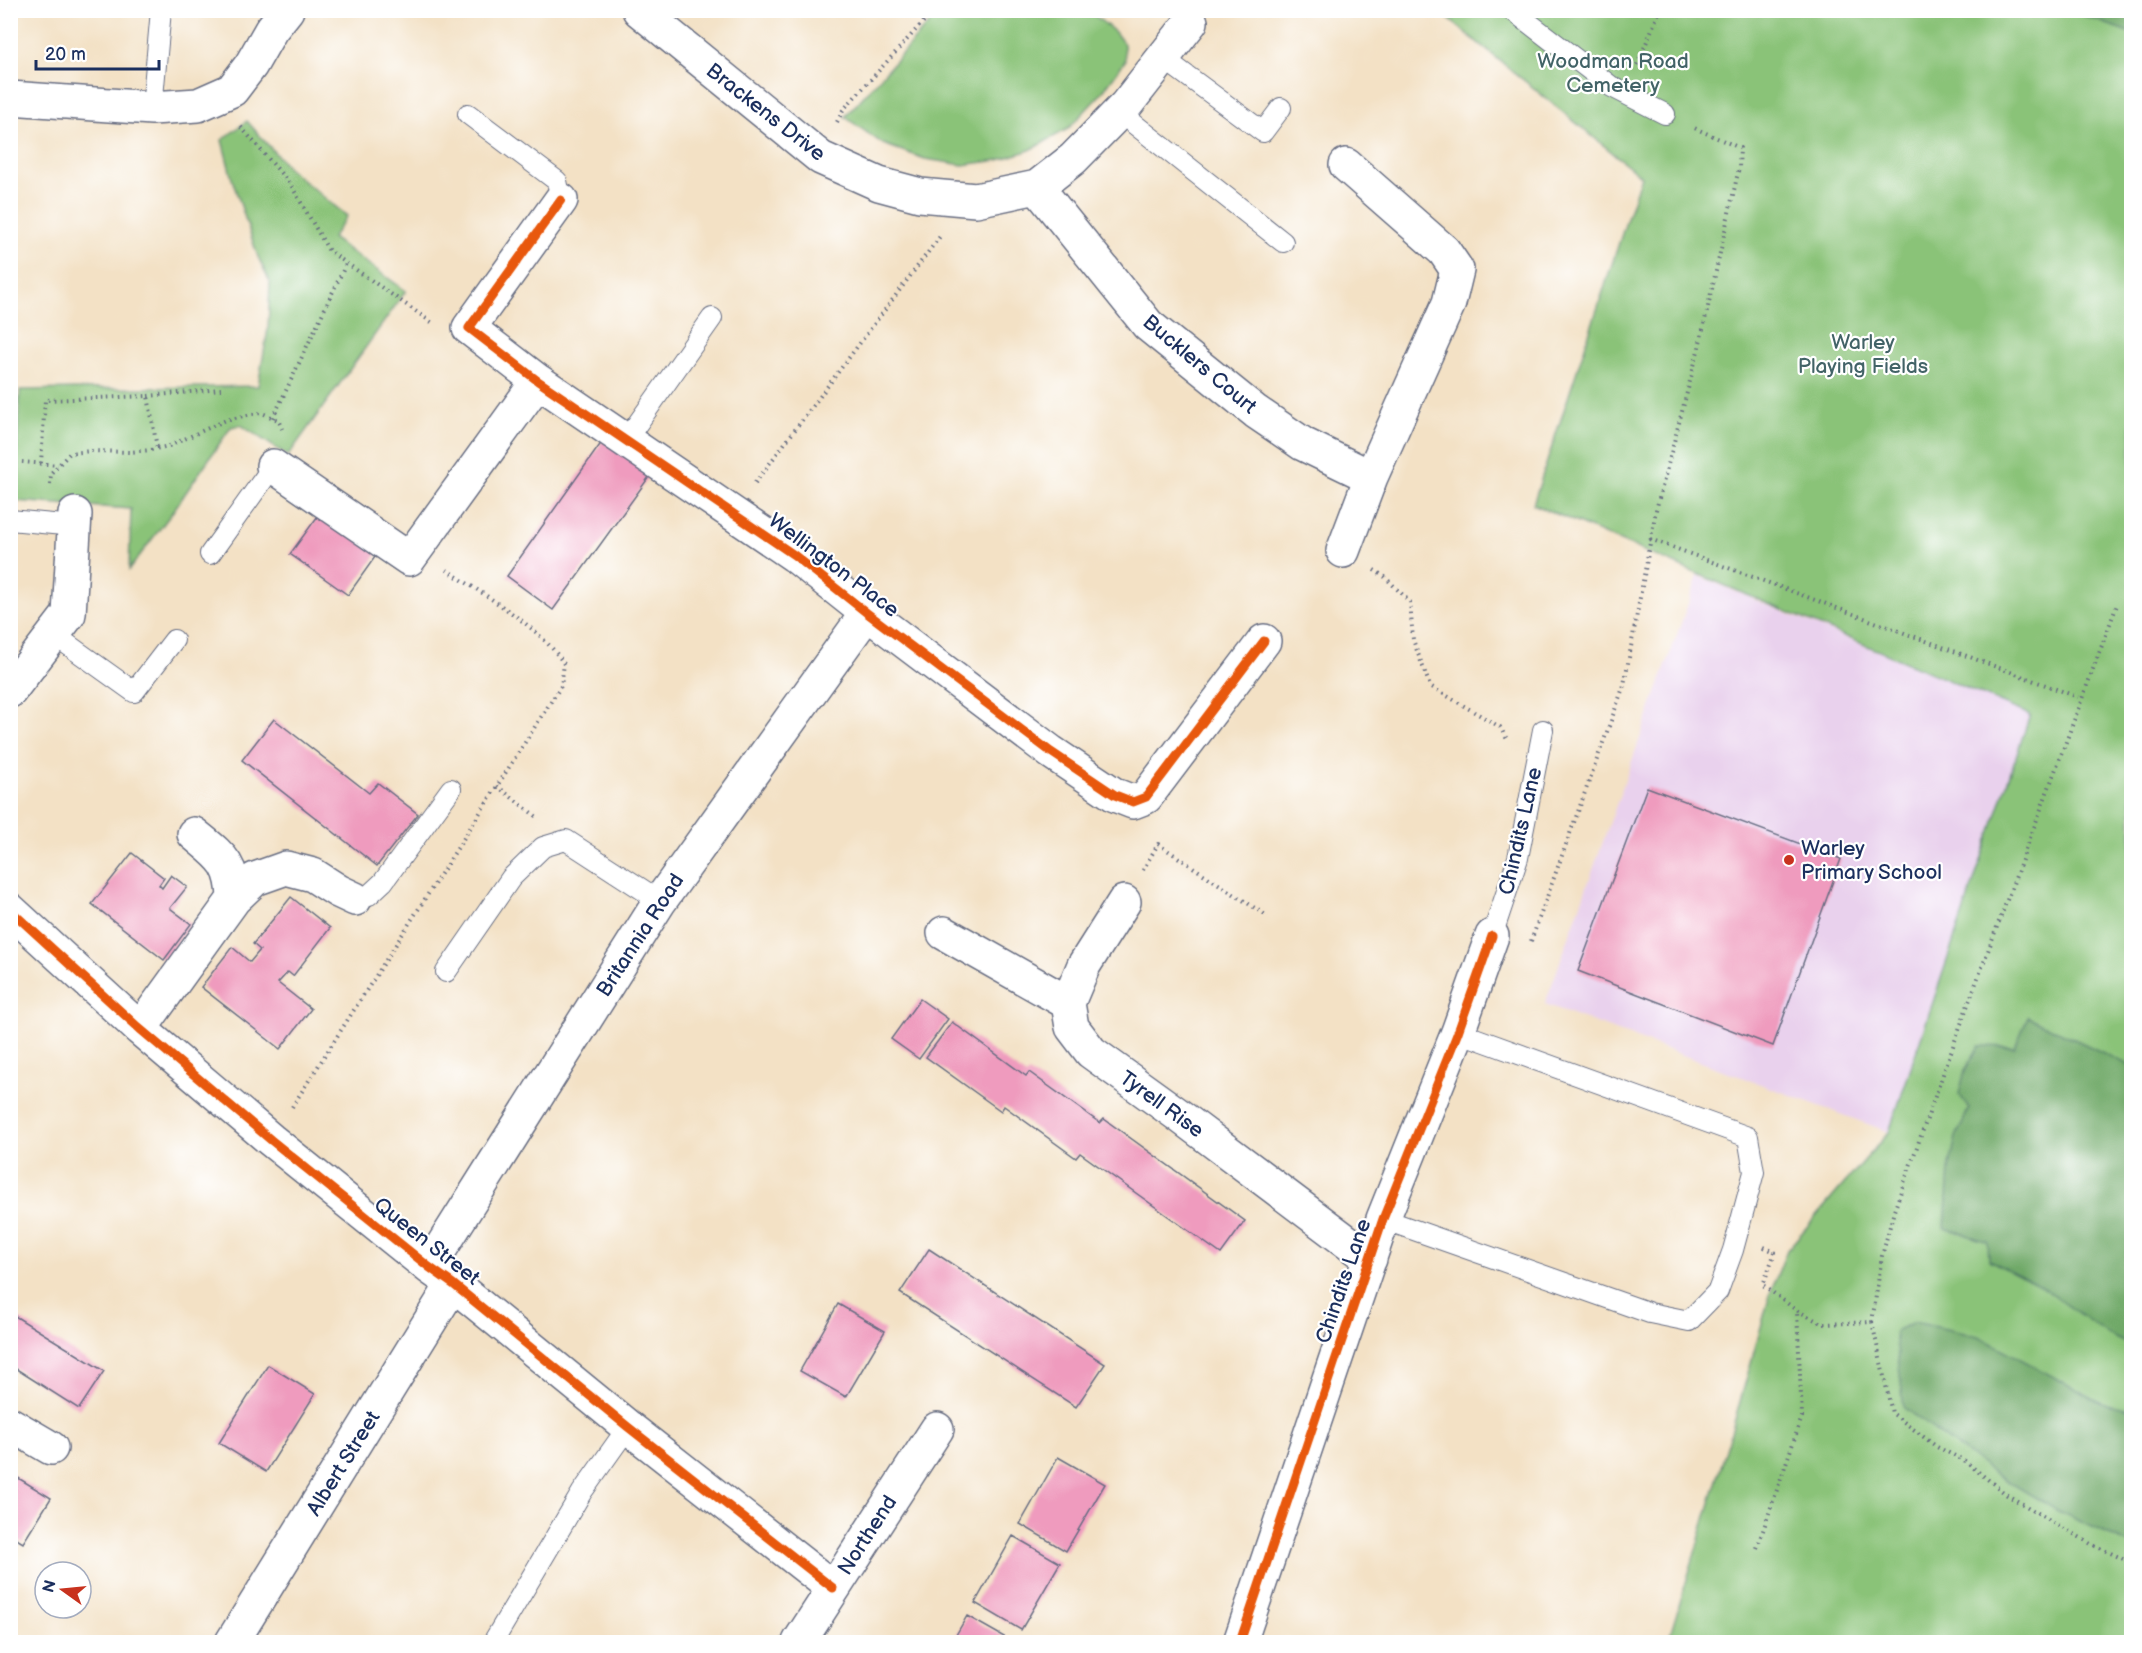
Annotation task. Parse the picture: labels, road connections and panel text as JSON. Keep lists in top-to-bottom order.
{
  "streets": {
    "street": [
      "Brackens Drive",
      "Bucklers Court",
      "Wellington Place",
      "Chindits Lane",
      "Britannia Road",
      "Tyrell Rise",
      "Queen Street",
      "Albert Street",
      "Northend"
    ]
  },
  "crossings": [
    ["Brackens Drive", "Bucklers Court"],
    ["Wellington Place", "Britannia Road"],
    ["Chindits Lane", "Tyrell Rise"],
    ["Britannia Road", "Queen Street"],
    ["Britannia Road", "Albert Street"],
    ["Queen Street", "Albert Street"],
    ["Queen Street", "Northend"]
  ],
  "parks": ["Woodman Road Cemetery", "Warley Playing Fields"],
  "places": ["Warley Primary School"],
  "scale_bar": "20 m",
  "north": "left"
}
